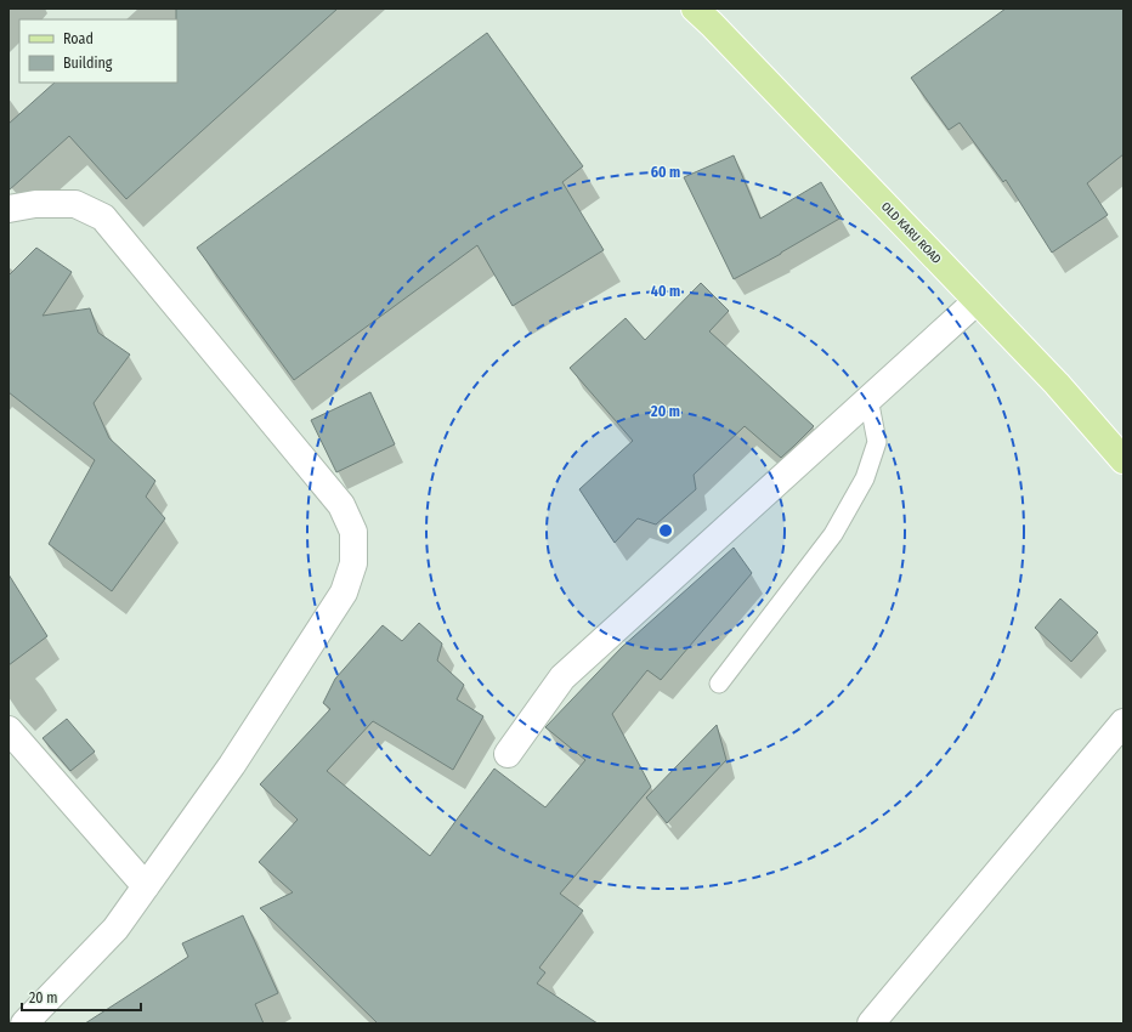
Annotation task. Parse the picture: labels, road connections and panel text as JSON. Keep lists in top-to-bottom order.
{
  "streets": {
    "main road": ["OLD KARU ROAD"]
  },
  "legend": ["Road", "Building"],
  "scale_bar": "20 m",
  "rings": ["60 m", "40 m", "20 m"]
}
